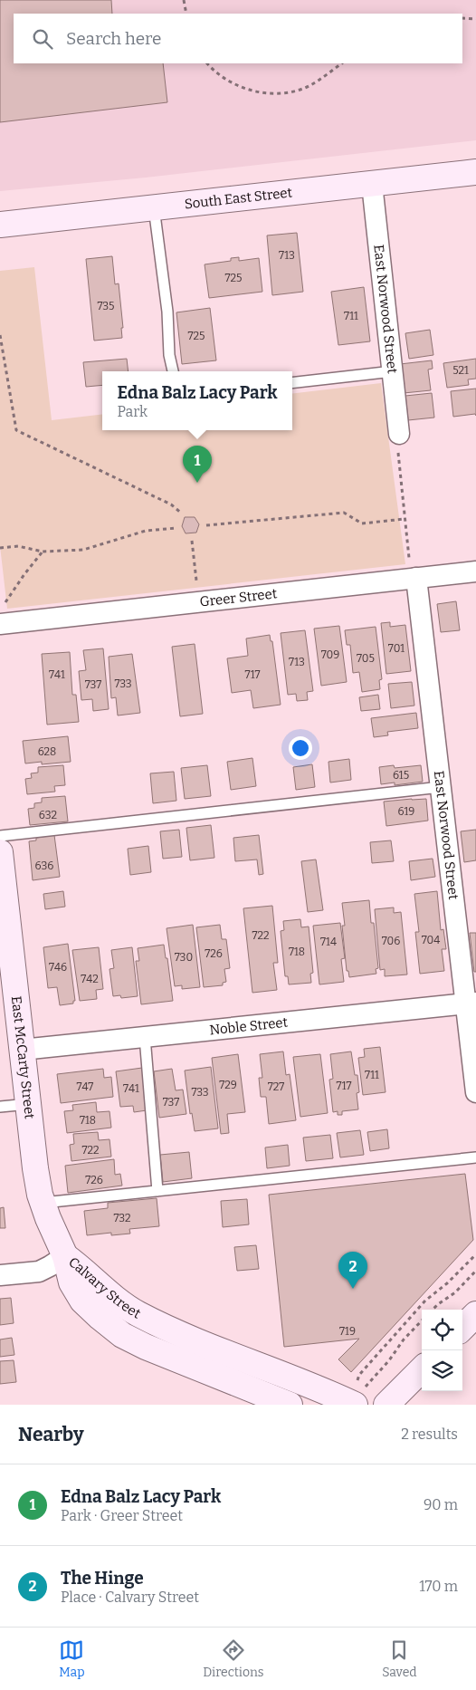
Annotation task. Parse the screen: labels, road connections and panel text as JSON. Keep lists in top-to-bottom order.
{
  "streets": {
    "main road": ["South East Street", "East McCarty Street", "Calvary Street"],
    "street": ["East Norwood Street", "Greer Street", "Noble Street"]
  },
  "crossings": [
    ["South East Street", "East Norwood Street"],
    ["East Norwood Street", "Greer Street"],
    ["East Norwood Street", "Noble Street"],
    ["Noble Street", "East McCarty Street"],
    ["East McCarty Street", "Calvary Street"]
  ],
  "house_numbers": [
    "713",
    "725",
    "735",
    "711",
    "725",
    "521",
    "701",
    "709",
    "705",
    "713",
    "741",
    "717",
    "733",
    "737",
    "628",
    "615",
    "619",
    "632",
    "636",
    "722",
    "704",
    "706",
    "714",
    "718",
    "726",
    "730",
    "746",
    "742",
    "711",
    "729",
    "717",
    "747",
    "727",
    "741",
    "733",
    "737",
    "718",
    "722",
    "726",
    "732",
    "719"
  ],
  "page": {
    "search": "Search here",
    "popup": ["Edna Balz Lacy Park", "Park"],
    "pins": ["1", "2"],
    "heading": ["Nearby", "2 results"],
    "list": [
      {
        "mark": "1",
        "name": "Edna Balz Lacy Park",
        "note": "Park · Greer Street",
        "value": "90 m"
      },
      {
        "mark": "2",
        "name": "The Hinge",
        "note": "Place · Calvary Street",
        "value": "170 m"
      }
    ],
    "nav": ["Map", "Directions", "Saved"]
  }
}
